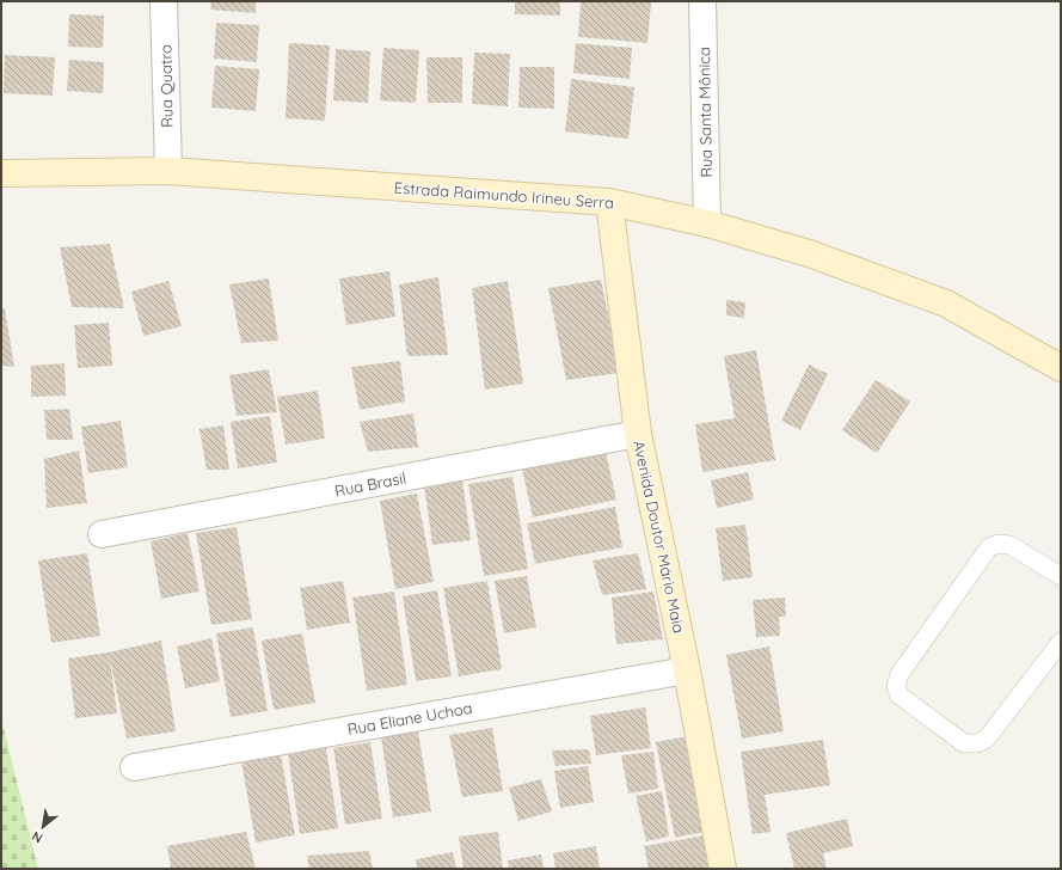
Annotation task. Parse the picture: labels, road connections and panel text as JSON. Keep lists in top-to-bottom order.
{
  "streets": {
    "street": [
      "Rua Quatro",
      "Rua Santa Mônica",
      "Estrada Raimundo Irineu Serra",
      "Rua Brasil",
      "Avenida Doutor Mário Maia",
      "Rua Eliane Uchoa"
    ]
  },
  "crossings": [
    ["Rua Quatro", "Estrada Raimundo Irineu Serra"],
    ["Rua Santa Mônica", "Estrada Raimundo Irineu Serra"],
    ["Estrada Raimundo Irineu Serra", "Avenida Doutor Mário Maia"],
    ["Rua Brasil", "Avenida Doutor Mário Maia"],
    ["Avenida Doutor Mário Maia", "Rua Eliane Uchoa"]
  ],
  "north": "bottom left"
}
